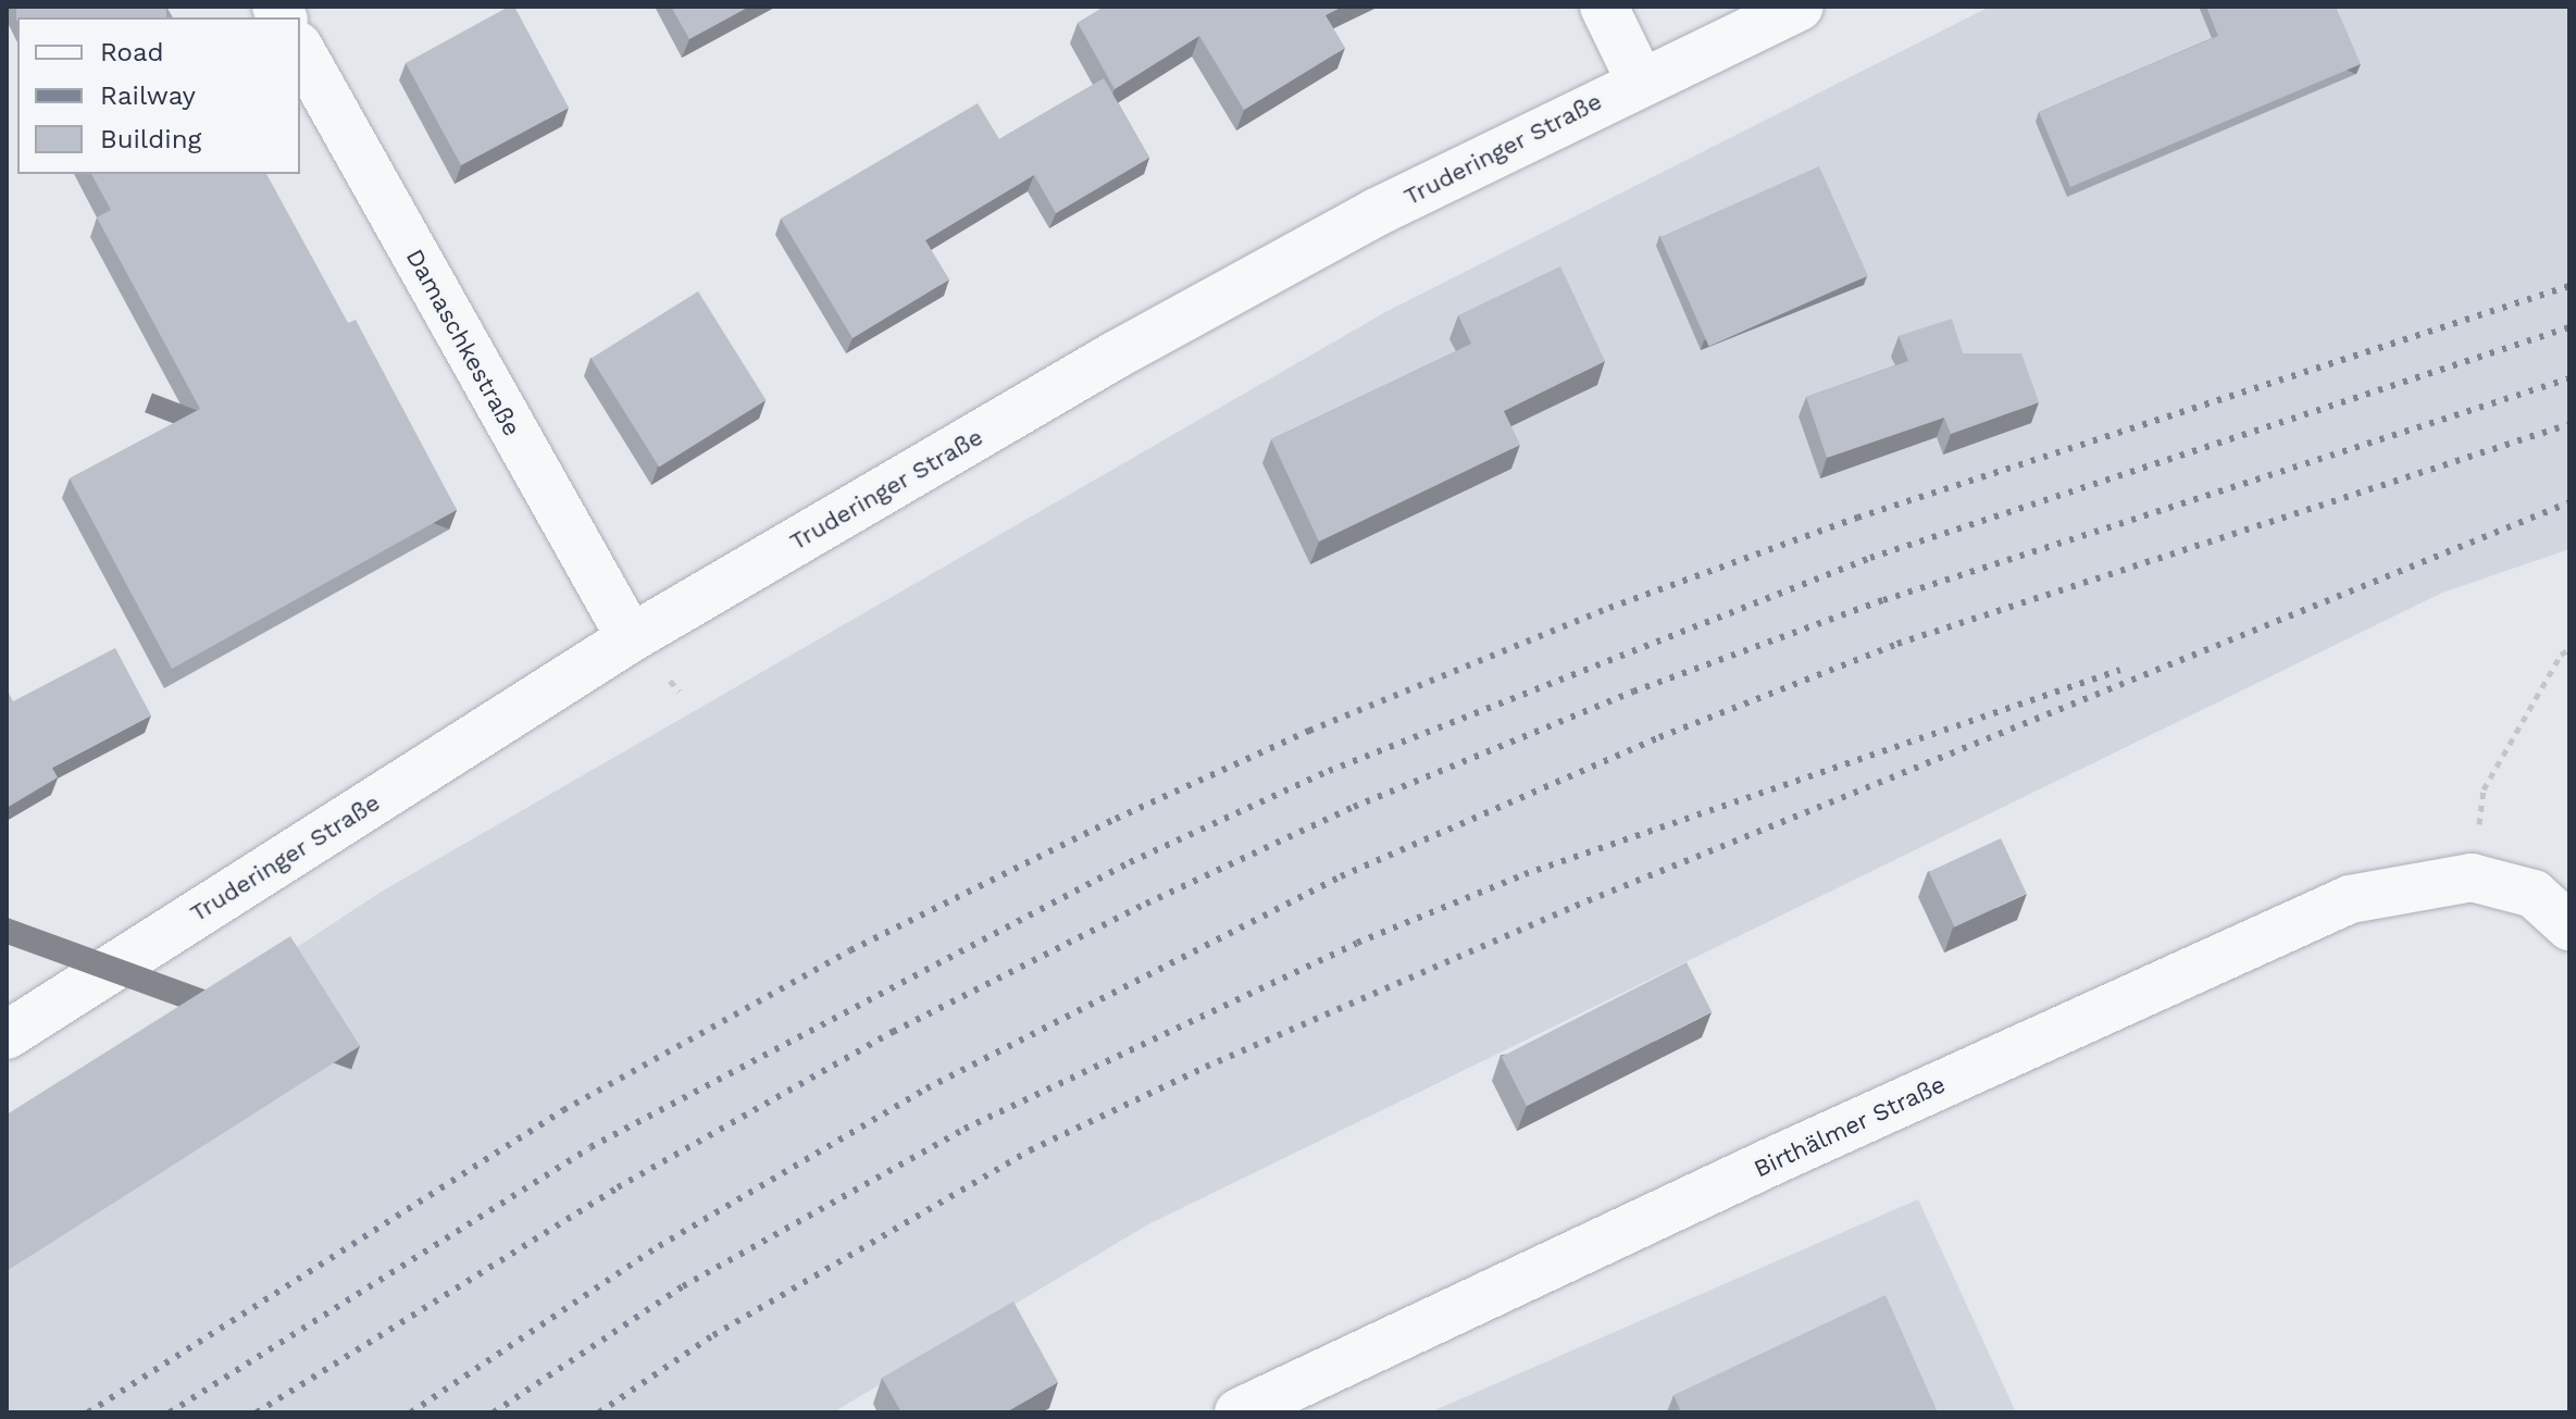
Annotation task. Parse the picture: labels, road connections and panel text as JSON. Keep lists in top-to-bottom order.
{
  "streets": {
    "street": ["Truderinger Straße", "Damaschkestraße", "Birthälmer Straße"]
  },
  "crossings": [
    ["Truderinger Straße", "Damaschkestraße"]
  ],
  "legend": ["Road", "Railway", "Building"]
}
